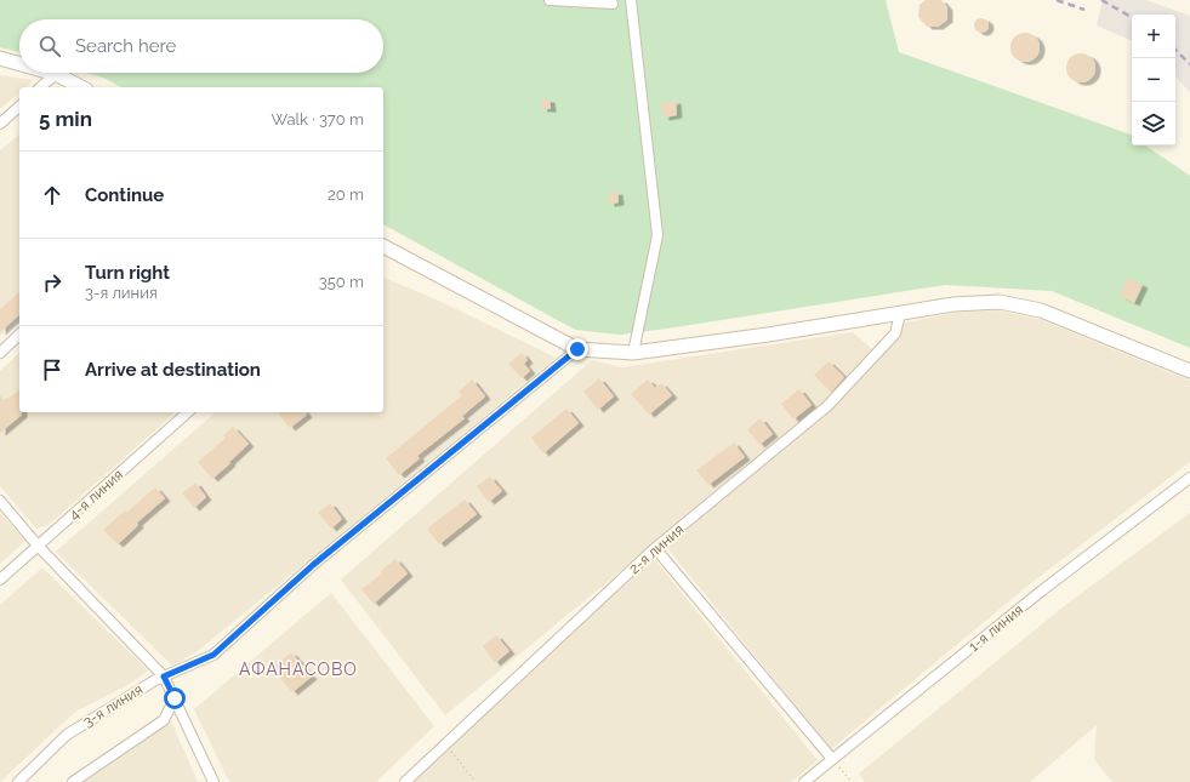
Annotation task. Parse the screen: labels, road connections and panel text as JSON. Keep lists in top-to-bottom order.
{
  "streets": {
    "street": [
      "4-я линия",
      "2-я линия",
      "1-я линия",
      "3-я линия"
    ]
  },
  "districts": ["АФАНАСОВО"],
  "page": {
    "map_buttons": ["+", "−"],
    "search": "Search here",
    "heading": ["5 min", "Walk · 370 m"],
    "list": [
      ["Continue", "20 m"],
      ["Turn right", "3-я линия", "350 m"],
      "Arrive at destination"
    ]
  }
}
